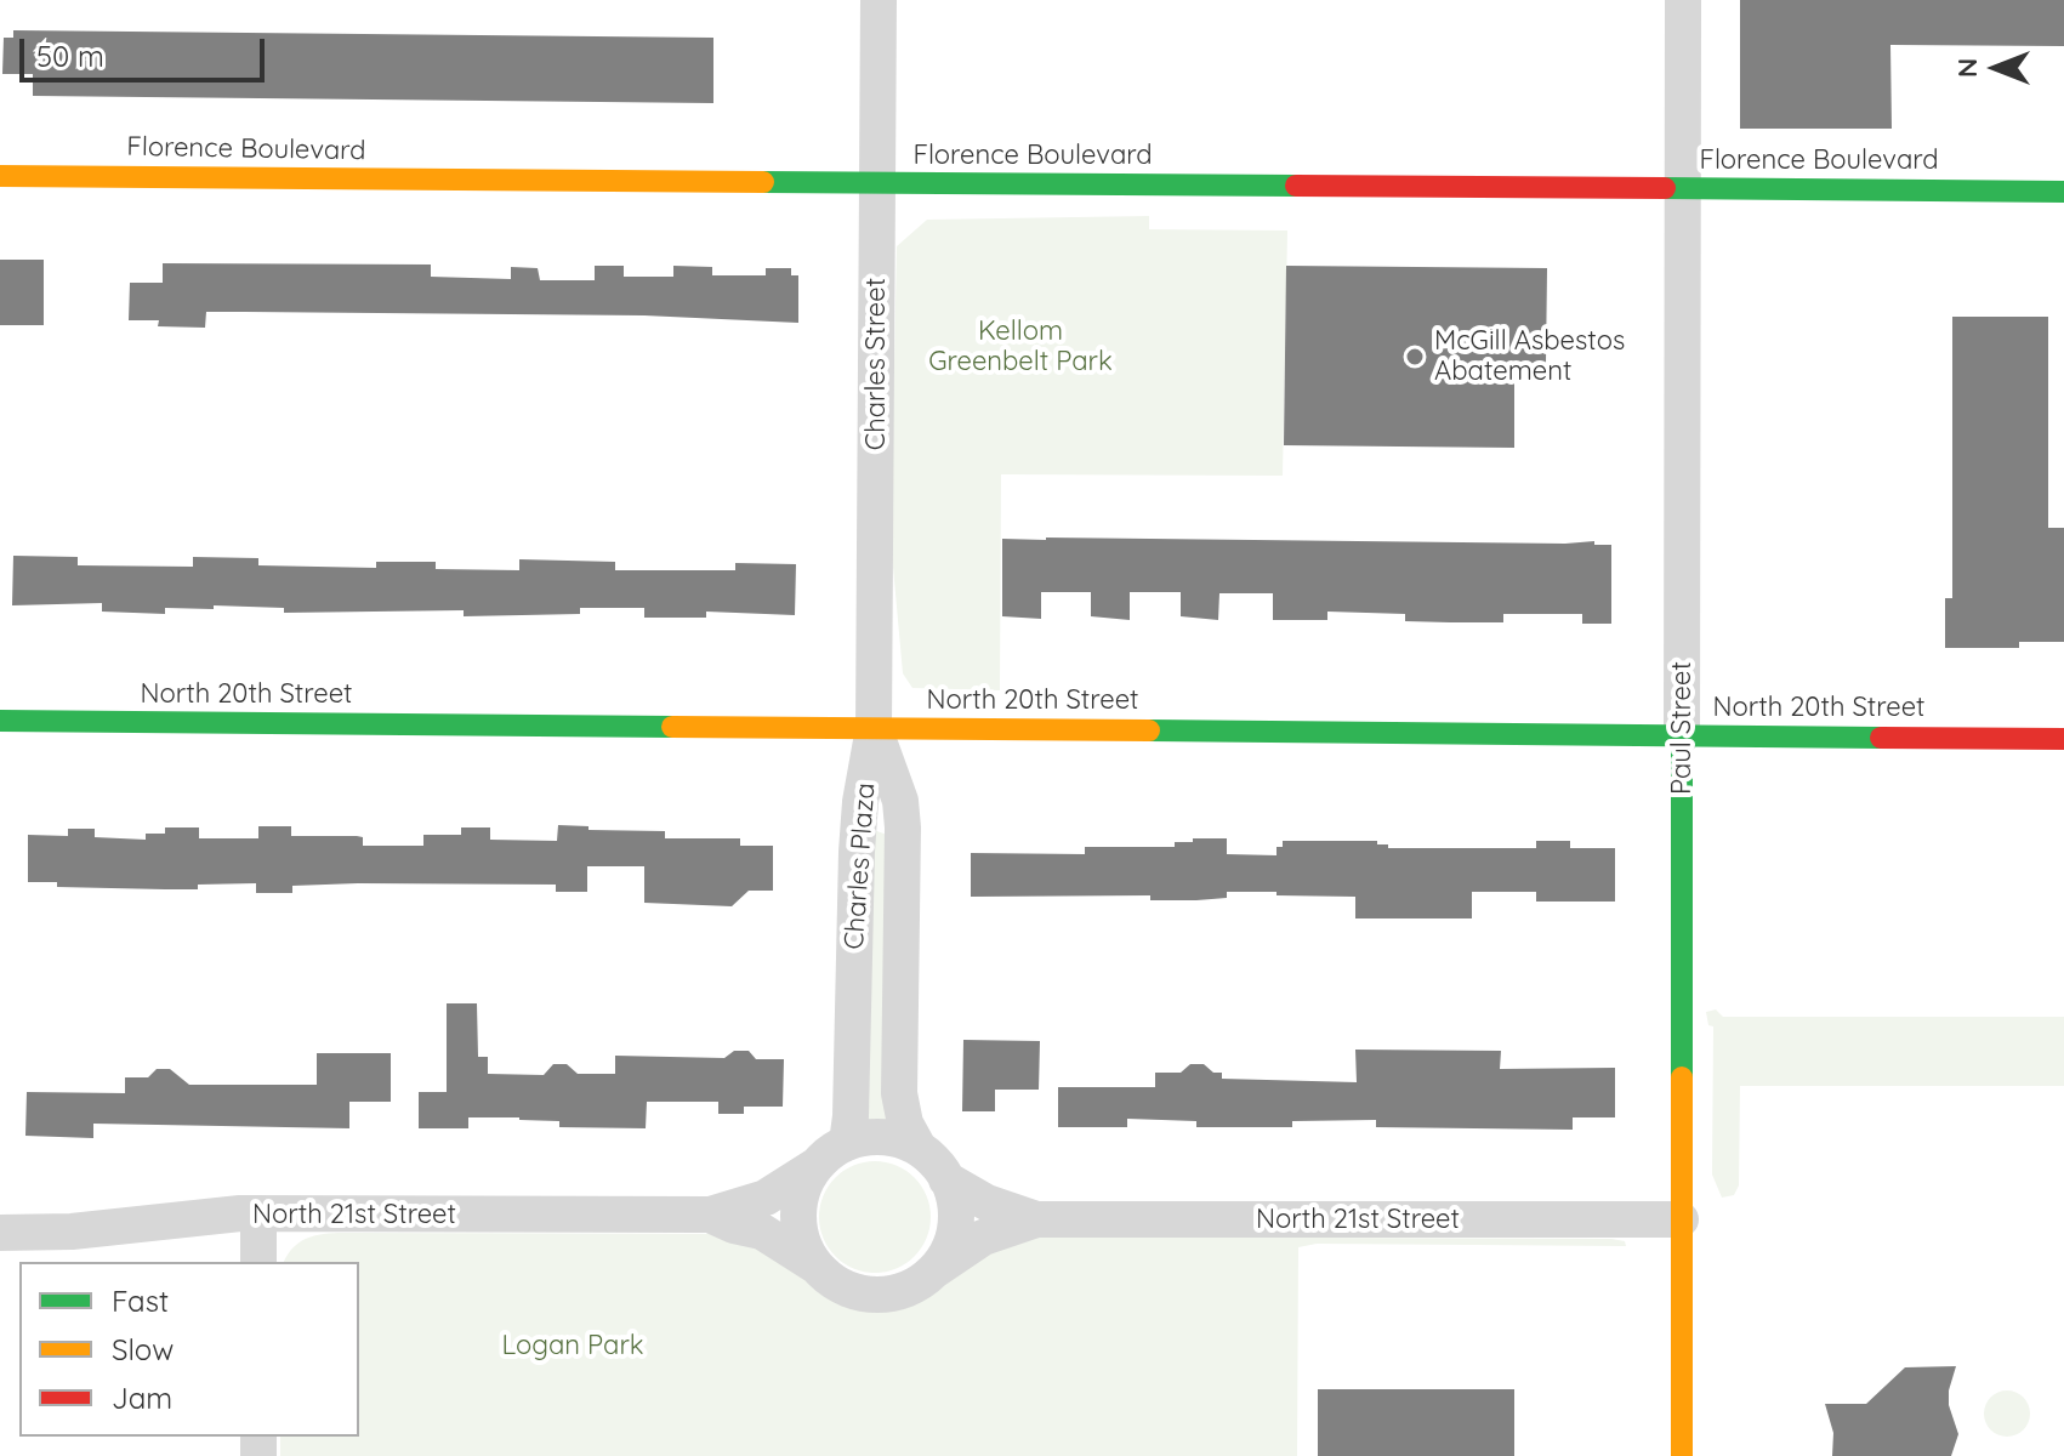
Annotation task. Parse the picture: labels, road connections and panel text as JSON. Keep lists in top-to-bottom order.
{
  "streets": {
    "street": [
      "Florence Boulevard",
      "Charles Street",
      "North 20th Street",
      "Paul Street",
      "Charles Plaza",
      "North 21st Street"
    ]
  },
  "crossings": [
    ["Florence Boulevard", "Charles Street"],
    ["Florence Boulevard", "Paul Street"],
    ["Charles Street", "North 20th Street"],
    ["Charles Street", "Charles Plaza"],
    ["North 20th Street", "Paul Street"],
    ["North 20th Street", "Charles Plaza"],
    ["Paul Street", "North 21st Street"]
  ],
  "parks": ["Kellom Greenbelt Park", "Logan Park"],
  "places": ["McGill Asbestos Abatement"],
  "legend": ["Fast", "Slow", "Jam"],
  "scale_bar": "50 m",
  "north": "left"
}
